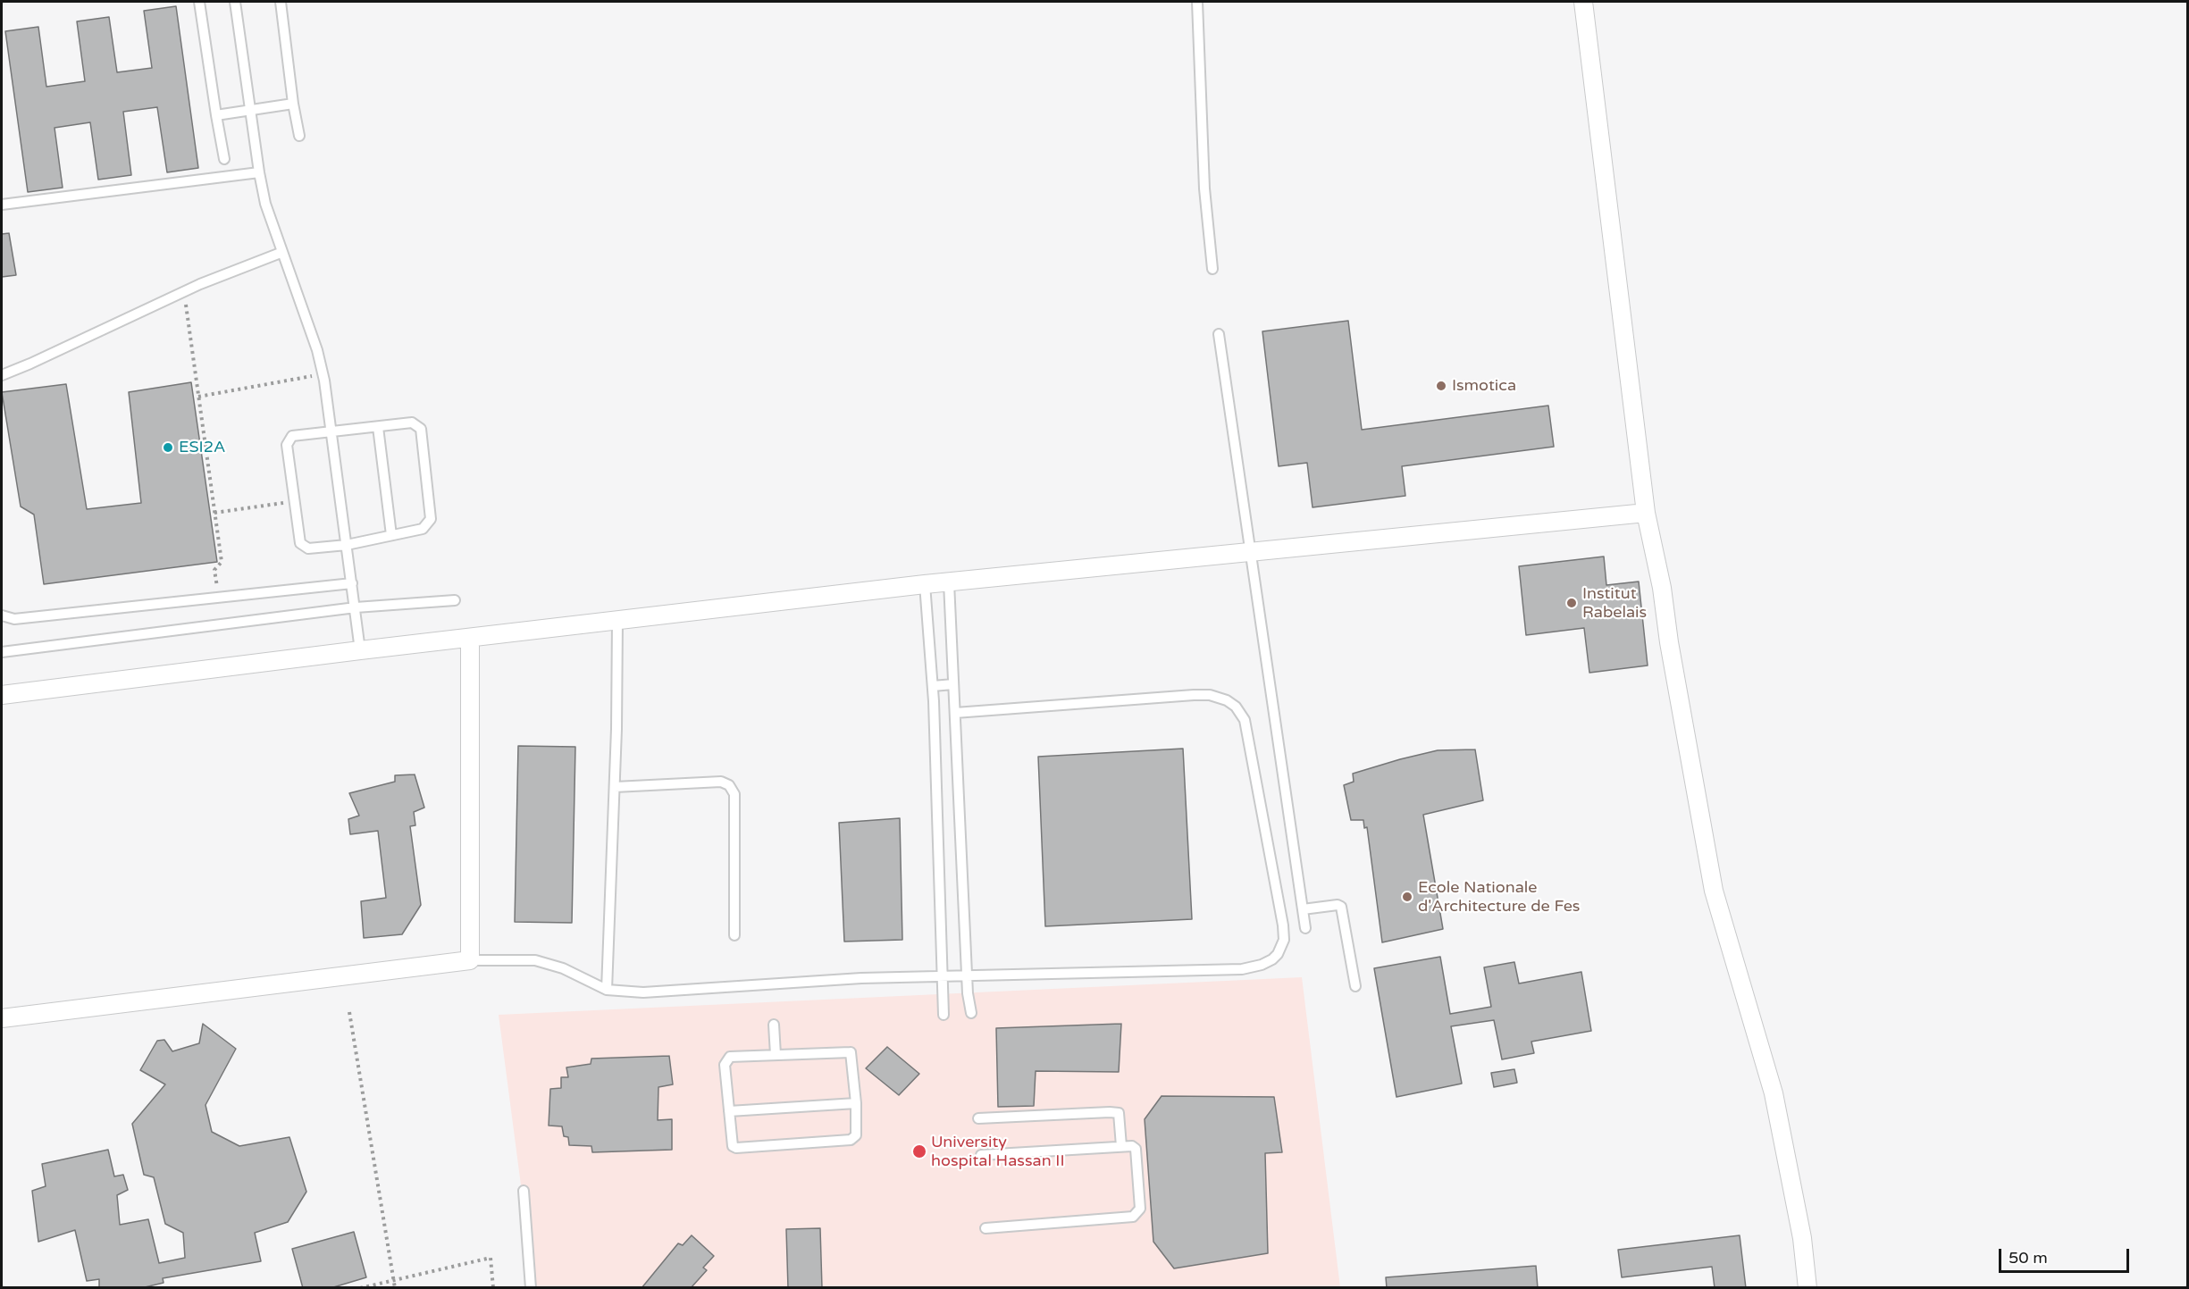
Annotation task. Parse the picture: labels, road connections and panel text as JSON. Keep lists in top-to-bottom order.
{
  "places": [
    "Ismotica",
    "ESI2A",
    "Institut Rabelais",
    "Ecole Nationale d'Architecture de Fes",
    "University hospital Hassan II"
  ],
  "scale_bar": "50 m"
}
